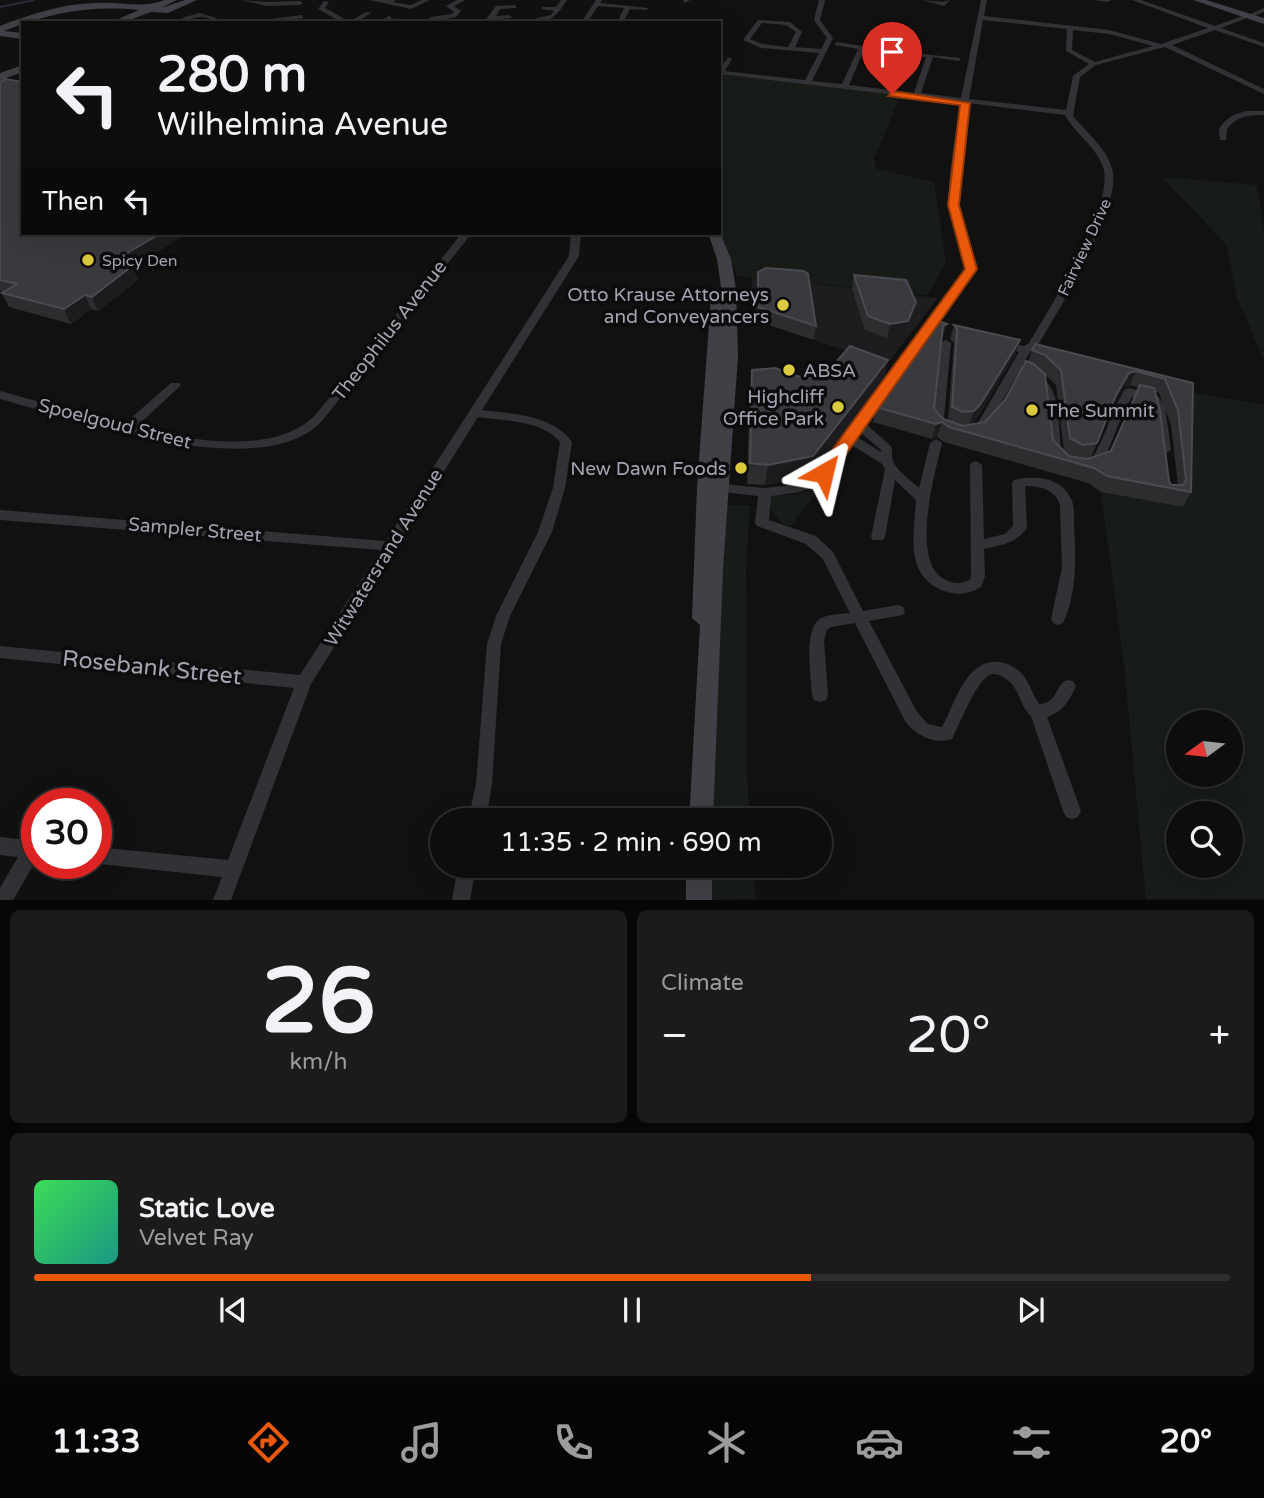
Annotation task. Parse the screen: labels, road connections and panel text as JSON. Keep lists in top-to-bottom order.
{
  "streets": {
    "street": [
      "Fairview Drive",
      "Theophilus Avenue",
      "Spoelgoud Street",
      "Sampler Street",
      "Witwatersrand Avenue",
      "Rosebank Street"
    ]
  },
  "crossings": [
    ["Theophilus Avenue", "Spoelgoud Street"],
    ["Sampler Street", "Witwatersrand Avenue"],
    ["Witwatersrand Avenue", "Rosebank Street"]
  ],
  "places": [
    "Spicy Den",
    "Otto Krause Attorneys and Conveyancers",
    "ABSA",
    "Highcliff Office Park",
    "The Summit",
    "New Dawn Foods"
  ],
  "north": "left",
  "page": {
    "turn": ["280 m", "Wilhelmina Avenue"],
    "then": "Then",
    "limit": "30",
    "trip": "11:35 · 2 min · 690 m",
    "tile": [
      ["26", "km/h"],
      "Climate"
    ],
    "heat": ["−", "20°", "+"],
    "song": ["Static Love", "Velvet Ray"],
    "tabs": ["11:33", "20°"]
  }
}
